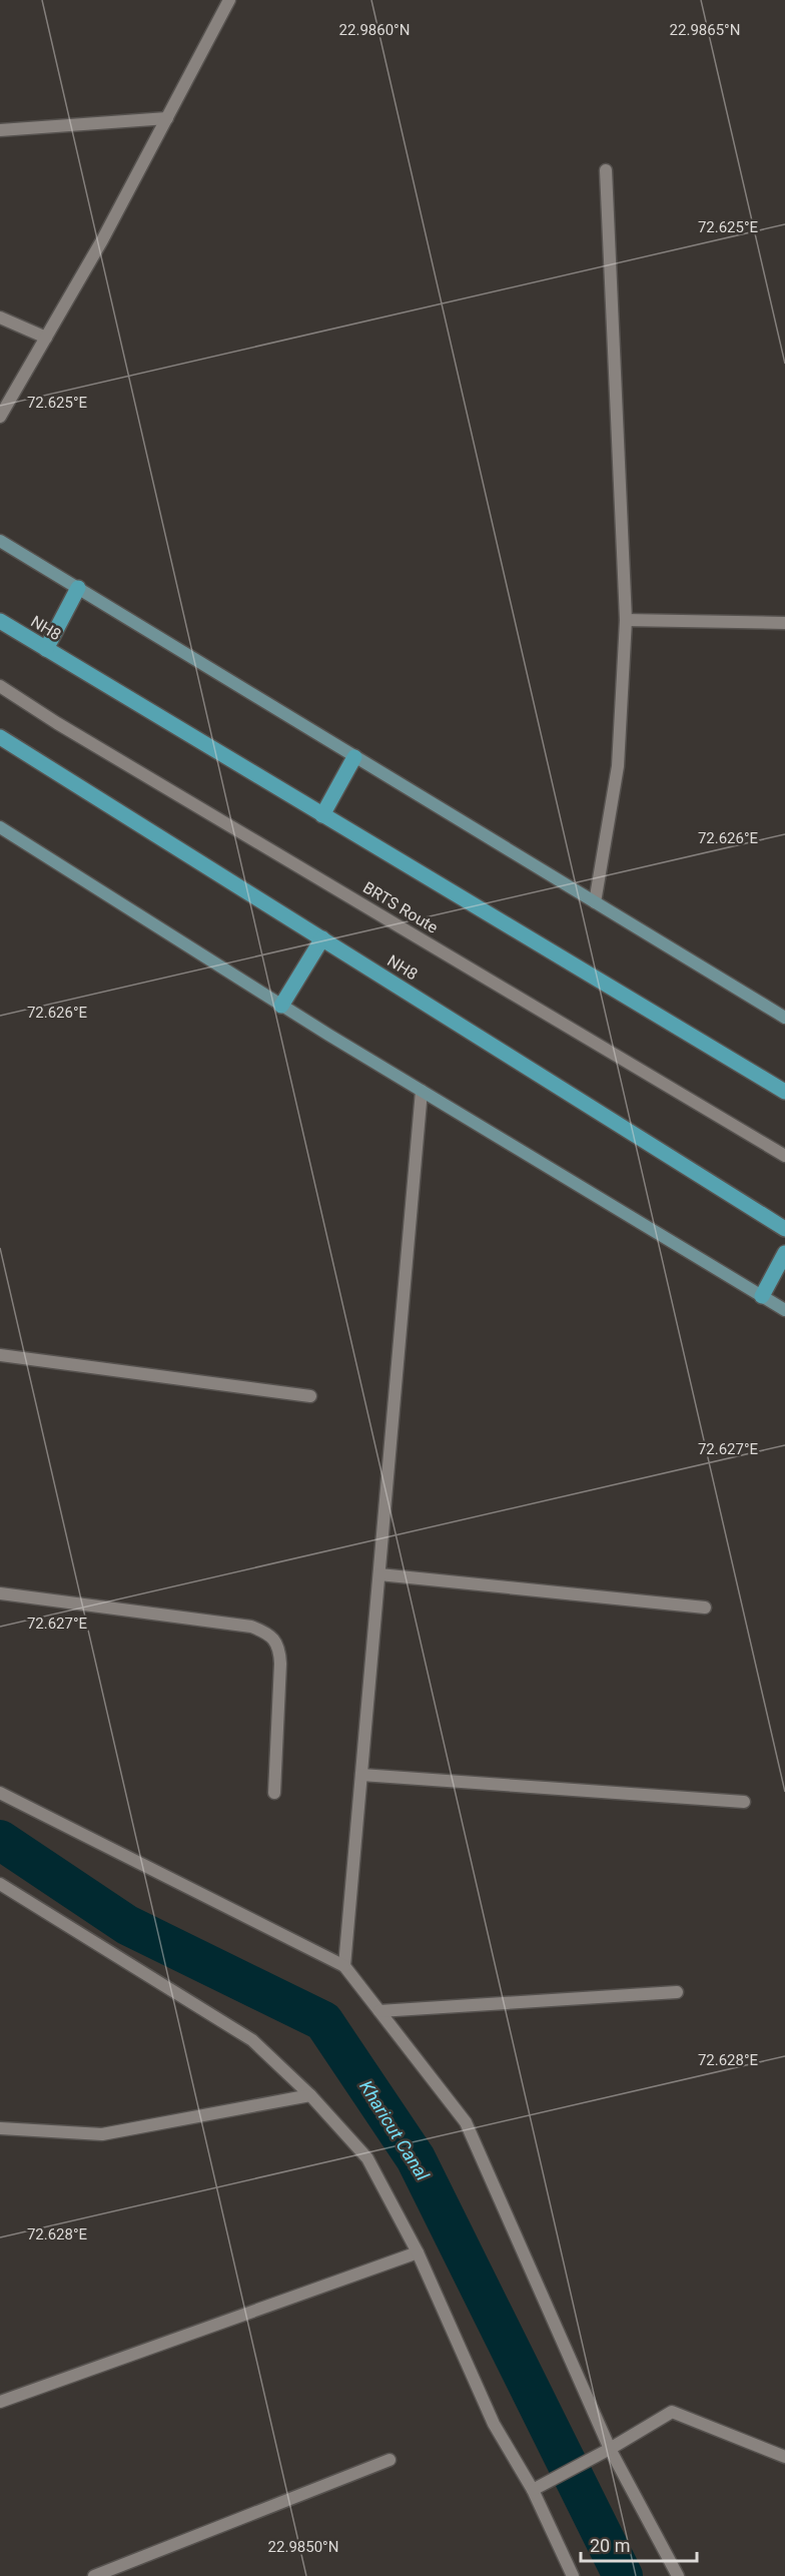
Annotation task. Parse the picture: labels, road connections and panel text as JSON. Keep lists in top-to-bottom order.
{
  "streets": {
    "main road": ["NH8"],
    "street": ["BRTS Route"]
  },
  "water": ["Kharicut Canal"],
  "scale_bar": "20 m",
  "coordinates": [
    "22.9860°N",
    "22.9865°N",
    "72.625°E",
    "72.626°E",
    "72.627°E",
    "72.628°E",
    "22.9850°N"
  ]
}
